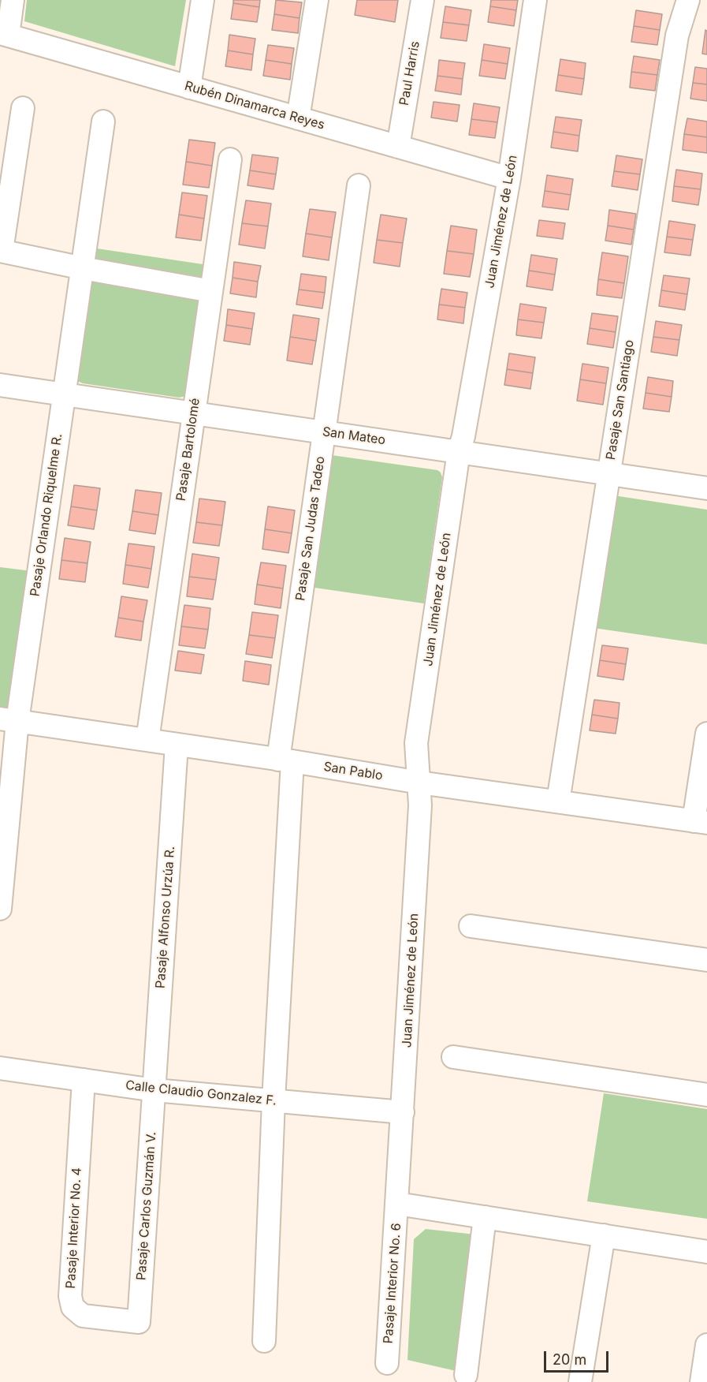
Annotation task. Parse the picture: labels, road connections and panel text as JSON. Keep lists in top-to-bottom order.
{
  "streets": {
    "street": [
      "Paul Harris",
      "Rubén Dinamarca Reyes",
      "Juan Jiménez de León",
      "Pasaje San Santiago",
      "San Mateo",
      "Pasaje Bartolomé",
      "Pasaje Orlando Riquelme R.",
      "Pasaje San Judas Tadeo",
      "San Pablo",
      "Pasaje Alfonso Urzúa R.",
      "Calle Claudio Gonzalez F.",
      "Pasaje Carlos Guzmán V.",
      "Pasaje Interior No. 4",
      "Pasaje Interior No. 6"
    ]
  },
  "crossings": [
    ["Paul Harris", "Rubén Dinamarca Reyes"],
    ["Rubén Dinamarca Reyes", "Juan Jiménez de León"],
    ["Juan Jiménez de León", "San Mateo"],
    ["Juan Jiménez de León", "San Pablo"],
    ["Juan Jiménez de León", "Calle Claudio Gonzalez F."],
    ["Juan Jiménez de León", "Pasaje Interior No. 6"],
    ["Pasaje San Santiago", "San Mateo"],
    ["Pasaje San Santiago", "San Pablo"],
    ["San Mateo", "Pasaje Bartolomé"],
    ["San Mateo", "Pasaje Orlando Riquelme R."],
    ["San Mateo", "Pasaje San Judas Tadeo"],
    ["Pasaje Bartolomé", "San Pablo"],
    ["Pasaje Orlando Riquelme R.", "San Pablo"],
    ["Pasaje San Judas Tadeo", "San Pablo"],
    ["Pasaje San Judas Tadeo", "Calle Claudio Gonzalez F."],
    ["San Pablo", "Pasaje Alfonso Urzúa R."],
    ["Pasaje Alfonso Urzúa R.", "Calle Claudio Gonzalez F."],
    ["Pasaje Alfonso Urzúa R.", "Pasaje Carlos Guzmán V."],
    ["Calle Claudio Gonzalez F.", "Pasaje Carlos Guzmán V."],
    ["Calle Claudio Gonzalez F.", "Pasaje Interior No. 4"],
    ["Pasaje Carlos Guzmán V.", "Pasaje Interior No. 4"]
  ],
  "scale_bar": "20 m"
}
